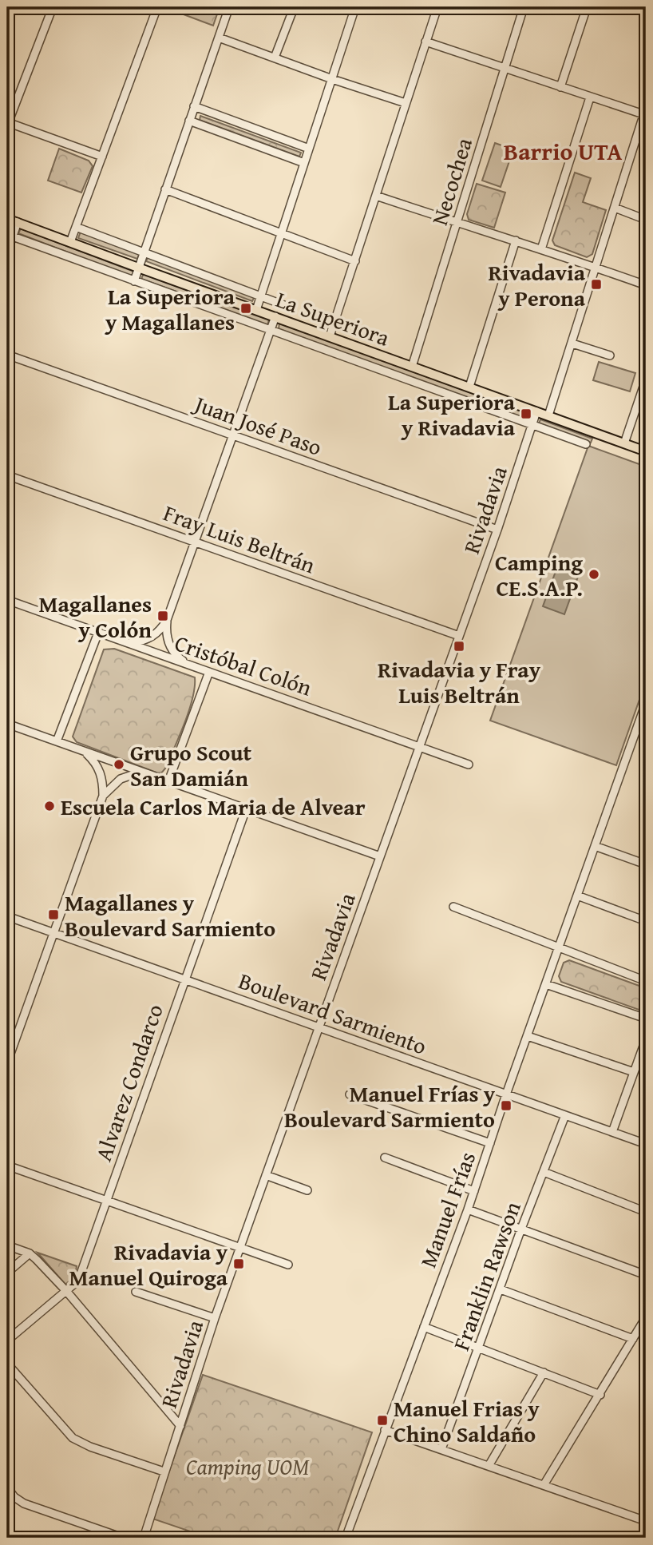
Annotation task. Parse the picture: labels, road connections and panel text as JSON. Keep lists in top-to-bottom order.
{
  "streets": {
    "main road": ["La Superiora"],
    "street": [
      "Necochea",
      "Juan José Paso",
      "Rivadavia",
      "Fray Luis Beltrán",
      "Cristóbal Colón",
      "Boulevard Sarmiento",
      "Alvarez Condarco",
      "Manuel Frías",
      "Franklin Rawson"
    ]
  },
  "crossings": [
    ["Necochea", "La Superiora"],
    ["La Superiora", "Rivadavia"],
    ["Juan José Paso", "Rivadavia"],
    ["Rivadavia", "Fray Luis Beltrán"],
    ["Rivadavia", "Cristóbal Colón"],
    ["Rivadavia", "Boulevard Sarmiento"],
    ["Boulevard Sarmiento", "Alvarez Condarco"],
    ["Boulevard Sarmiento", "Manuel Frías"],
    ["Boulevard Sarmiento", "Franklin Rawson"]
  ],
  "districts": ["Barrio UTA"],
  "parks": ["Camping UOM"],
  "places": {
    "transit": [
      "Rivadavia y Perona",
      "La Superiora y Magallanes",
      "La Superiora y Rivadavia",
      "Magallanes y Colón",
      "Rivadavia y Fray Luis Beltrán",
      "Magallanes y Boulevard Sarmiento",
      "Manuel Frías y Boulevard Sarmiento",
      "Rivadavia y Manuel Quiroga",
      "Manuel Frias y Chino Saldaño"
    ],
    "other": ["Camping CE.S.A.P.", "Grupo Scout San Damián", "Escuela Carlos Maria de Alvear"]
  }
}
